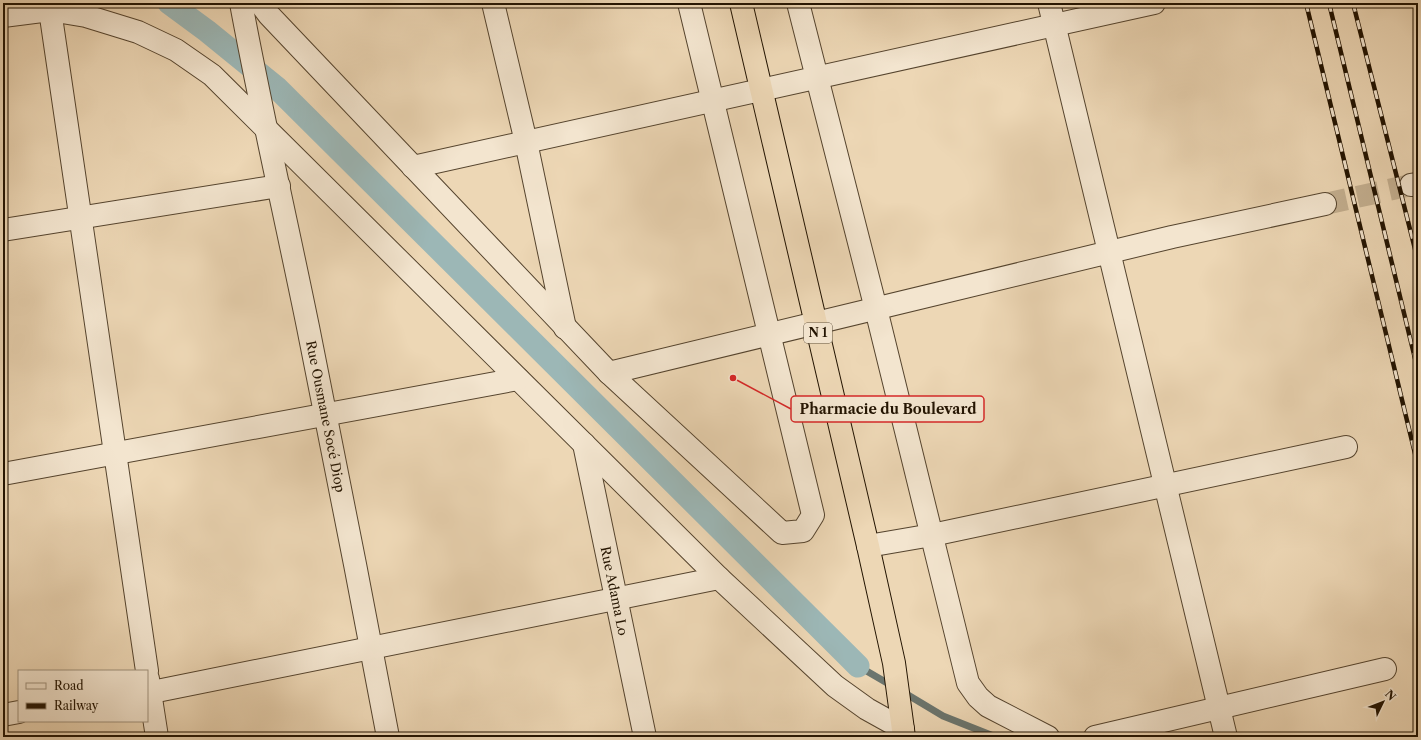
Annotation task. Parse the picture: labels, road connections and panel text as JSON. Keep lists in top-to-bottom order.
{
  "streets": {
    "highway": ["N 1"],
    "street": ["Rue Ousmane Socé Diop", "Rue Adama Lo"]
  },
  "places": ["Pharmacie du Boulevard"],
  "legend": ["Road", "Railway"],
  "north": "top right"
}
